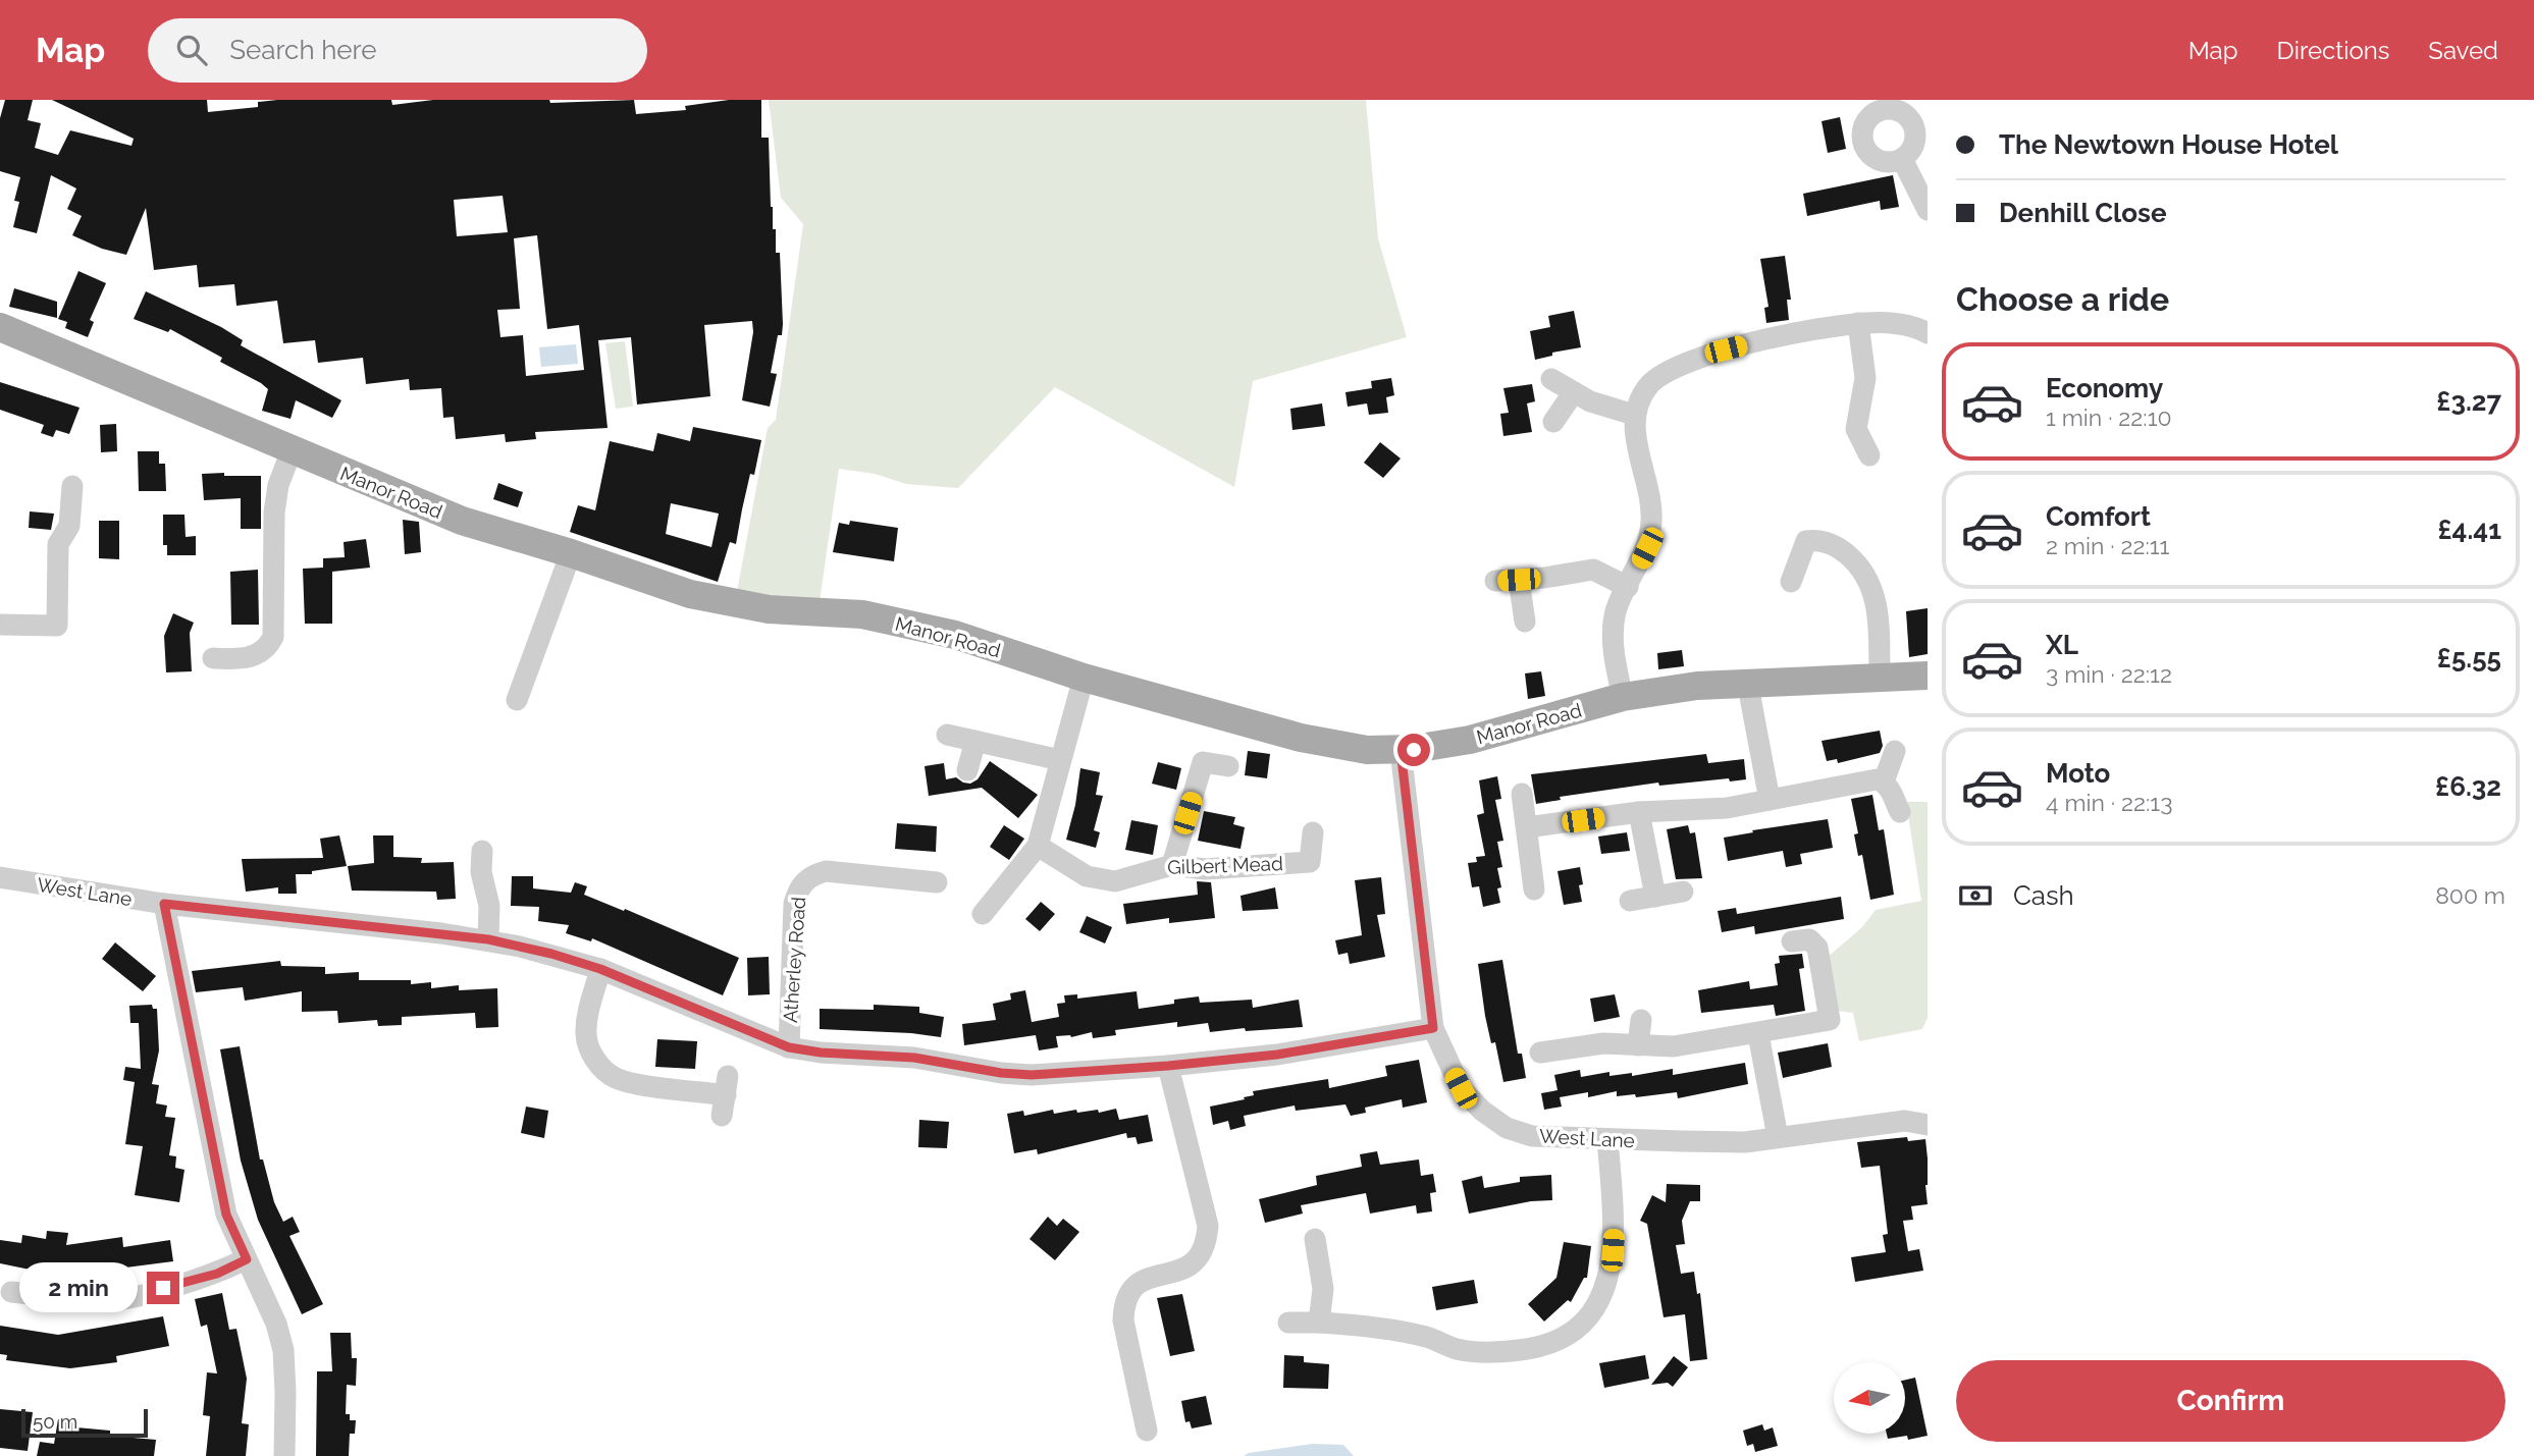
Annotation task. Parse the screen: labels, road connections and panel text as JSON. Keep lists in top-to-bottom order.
{
  "streets": {
    "main road": ["Manor Road"],
    "street": ["Gilbert Mead", "West Lane", "Atherley Road"]
  },
  "crossings": [
    ["West Lane", "Atherley Road"]
  ],
  "scale_bar": "50 m",
  "north": "left",
  "page": {
    "header": "Map",
    "search": "Search here",
    "nav": ["Map", "Directions", "Saved"],
    "banner": ["The Newtown House Hotel", "Denhill Close"],
    "heading": "Choose a ride",
    "list": [
      {
        "name": "Economy",
        "note": "1 min · 22:10",
        "value": "£3.27"
      },
      {
        "name": "Comfort",
        "note": "2 min · 22:11",
        "value": "£4.41"
      },
      {
        "name": "XL",
        "note": "3 min · 22:12",
        "value": "£5.55"
      },
      {
        "name": "Moto",
        "note": "4 min · 22:13",
        "value": "£6.32"
      }
    ],
    "pay": ["Cash", "800 m"],
    "bubble": "2 min",
    "buttons": "Confirm",
    "scale": "50 m"
  }
}
